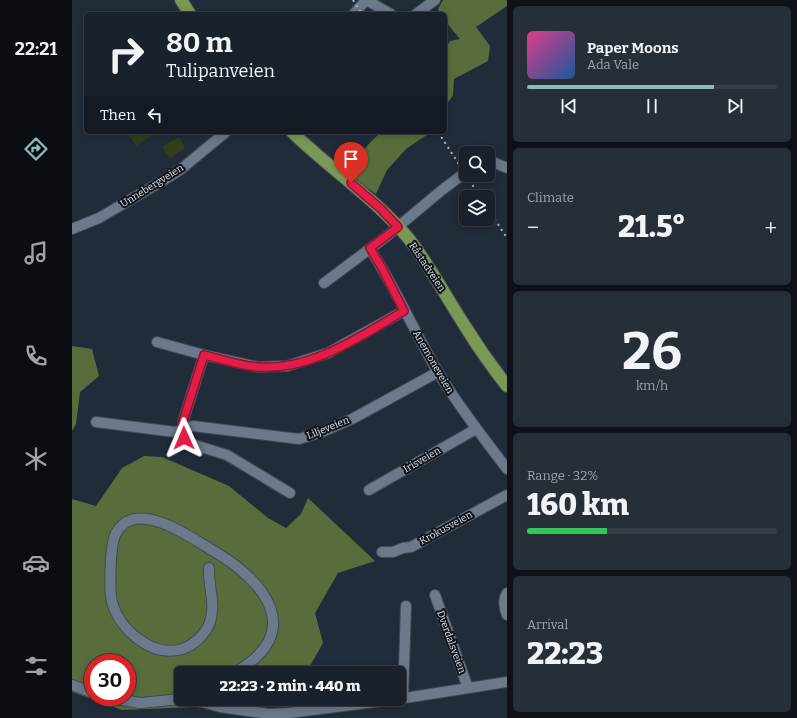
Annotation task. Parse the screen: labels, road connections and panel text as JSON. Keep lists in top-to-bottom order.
{
  "streets": {
    "main road": ["Råstadveien"],
    "street": [
      "Unnebergveien",
      "Anemoneveien",
      "Liljeveien",
      "Irisveien",
      "Krokusveien",
      "Dverdalsveien"
    ]
  },
  "crossings": [
    ["Anemoneveien", "Liljeveien"],
    ["Anemoneveien", "Irisveien"]
  ],
  "page": {
    "tabs": "22:21",
    "turn": ["80 m", "Tulipanveien"],
    "song": ["Paper Moons", "Ada Vale"],
    "then": "Then",
    "tile": [
      "Climate",
      ["26", "km/h"],
      ["Range · 32%", "160 km"],
      ["Arrival", "22:23"]
    ],
    "heat": ["−", "21.5°", "+"],
    "limit": "30",
    "trip": "22:23 · 2 min · 440 m"
  }
}
